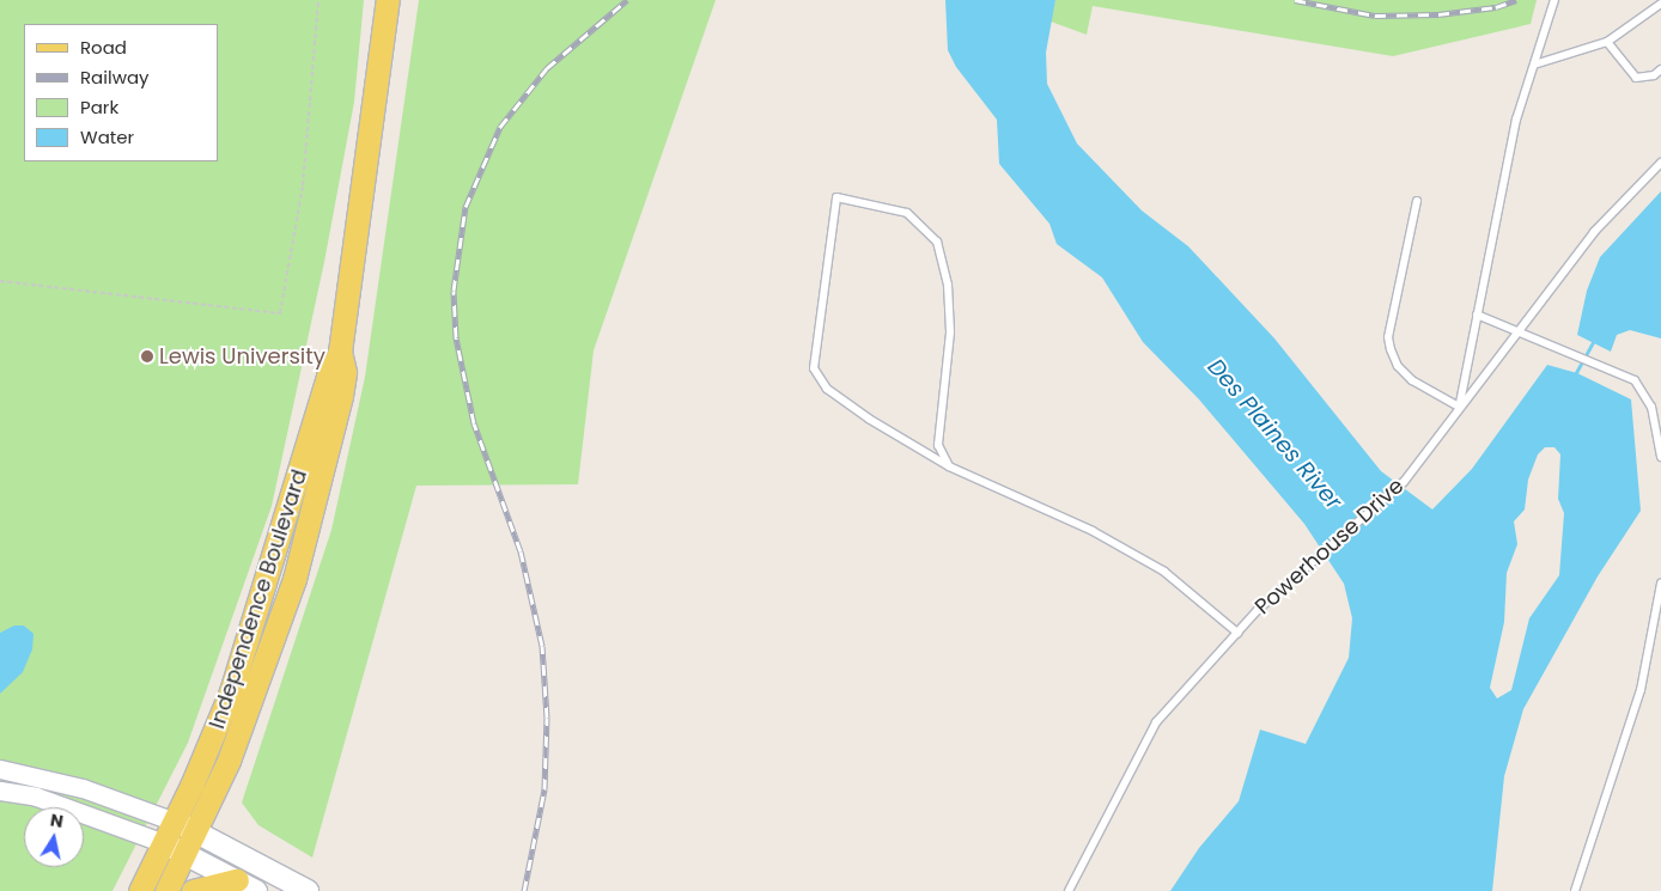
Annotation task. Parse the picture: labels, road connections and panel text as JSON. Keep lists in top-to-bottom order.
{
  "streets": {
    "main road": ["Independence Boulevard"],
    "lane": ["Powerhouse Drive"]
  },
  "water": ["Des Plaines River"],
  "places": ["Lewis University"],
  "legend": [
    "Road",
    "Railway",
    "Park",
    "Water"
  ],
  "north": "top"
}
